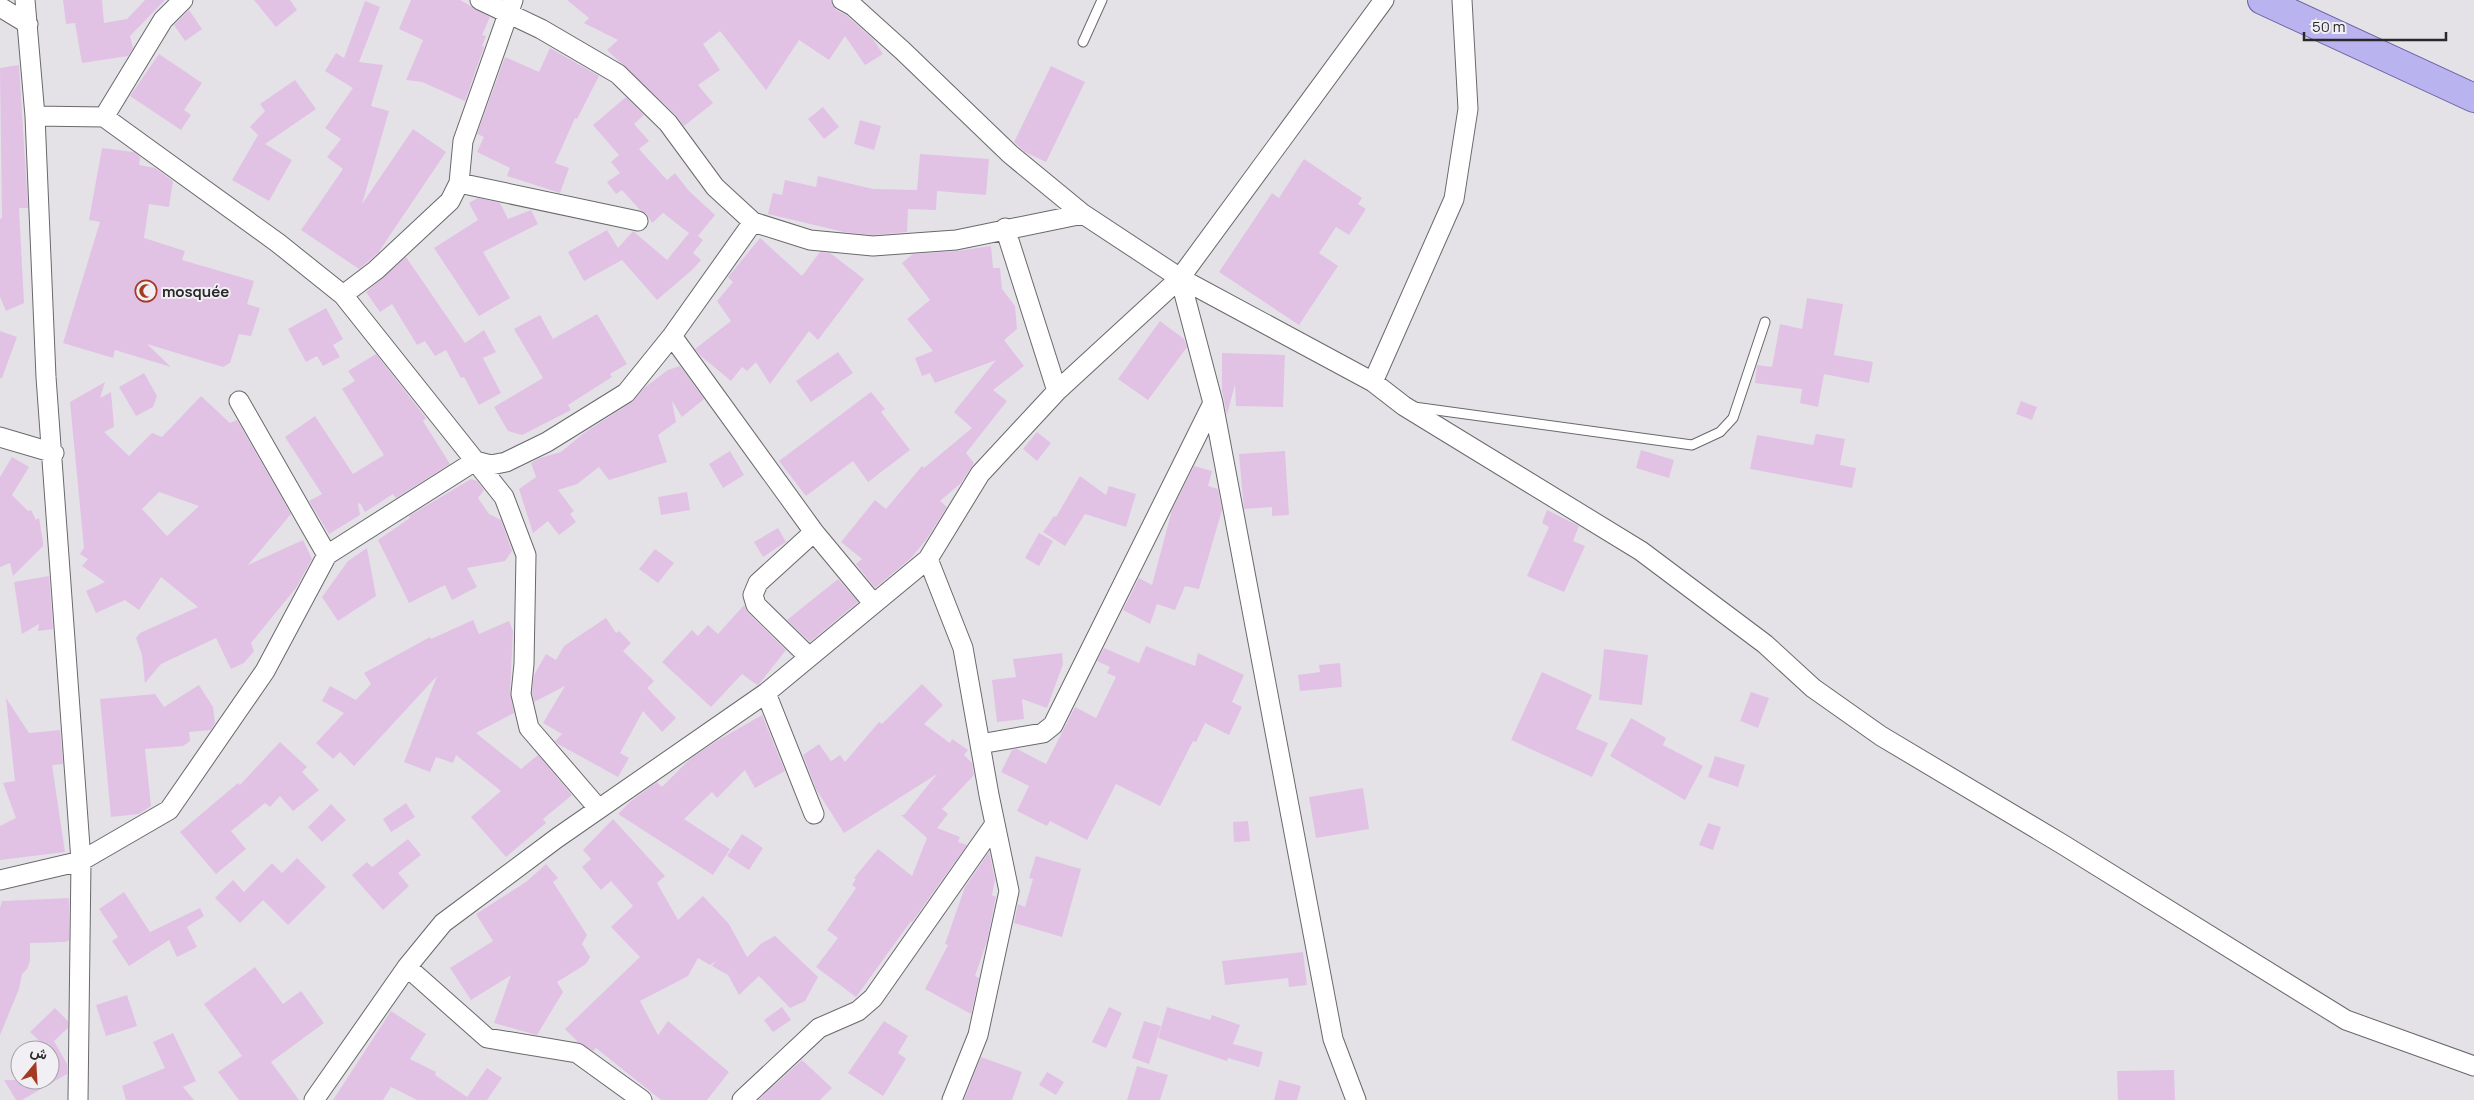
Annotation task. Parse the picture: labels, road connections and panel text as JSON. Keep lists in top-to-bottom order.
{
  "places": {
    "mosque": ["mosquée"]
  },
  "scale_bar": "50 m",
  "north": "top"
}
